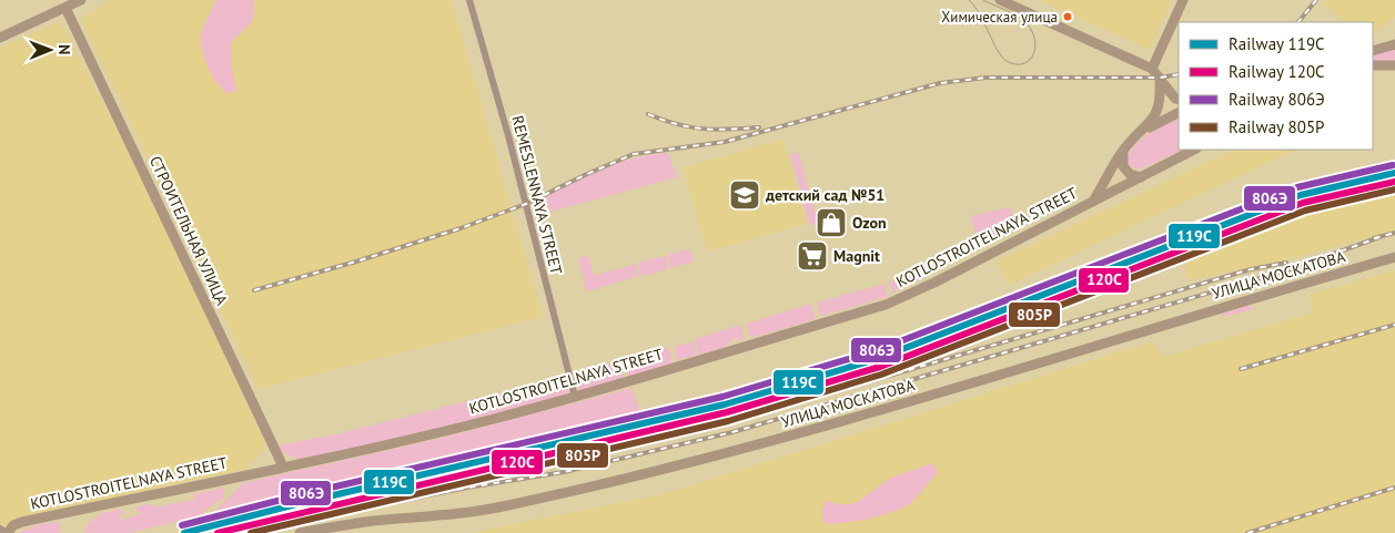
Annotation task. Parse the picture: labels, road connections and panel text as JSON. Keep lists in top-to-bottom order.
{
  "streets": {
    "main road": ["СТРОИТЕЛЬНАЯ УЛИЦА", "KOTLOSTROITELNAYA STREET", "УЛИЦА МОСКАТОВА"],
    "street": ["REMESLENNAYA STREET"]
  },
  "crossings": [
    ["REMESLENNAYA STREET", "KOTLOSTROITELNAYA STREET"],
    ["СТРОИТЕЛЬНАЯ УЛИЦА", "KOTLOSTROITELNAYA STREET"]
  ],
  "places": {
    "other": ["Химическая улица"],
    "school or university": ["детский сад №51"],
    "shop": ["Ozon"],
    "supermarket": ["Magnit"]
  },
  "lines": [
    "rail line 806Э",
    "rail line 119С",
    "rail line 120С",
    "rail line 805Р"
  ],
  "legend": [
    "Railway 119С",
    "Railway 120С",
    "Railway 806Э",
    "Railway 805Р"
  ],
  "north": "right"
}
